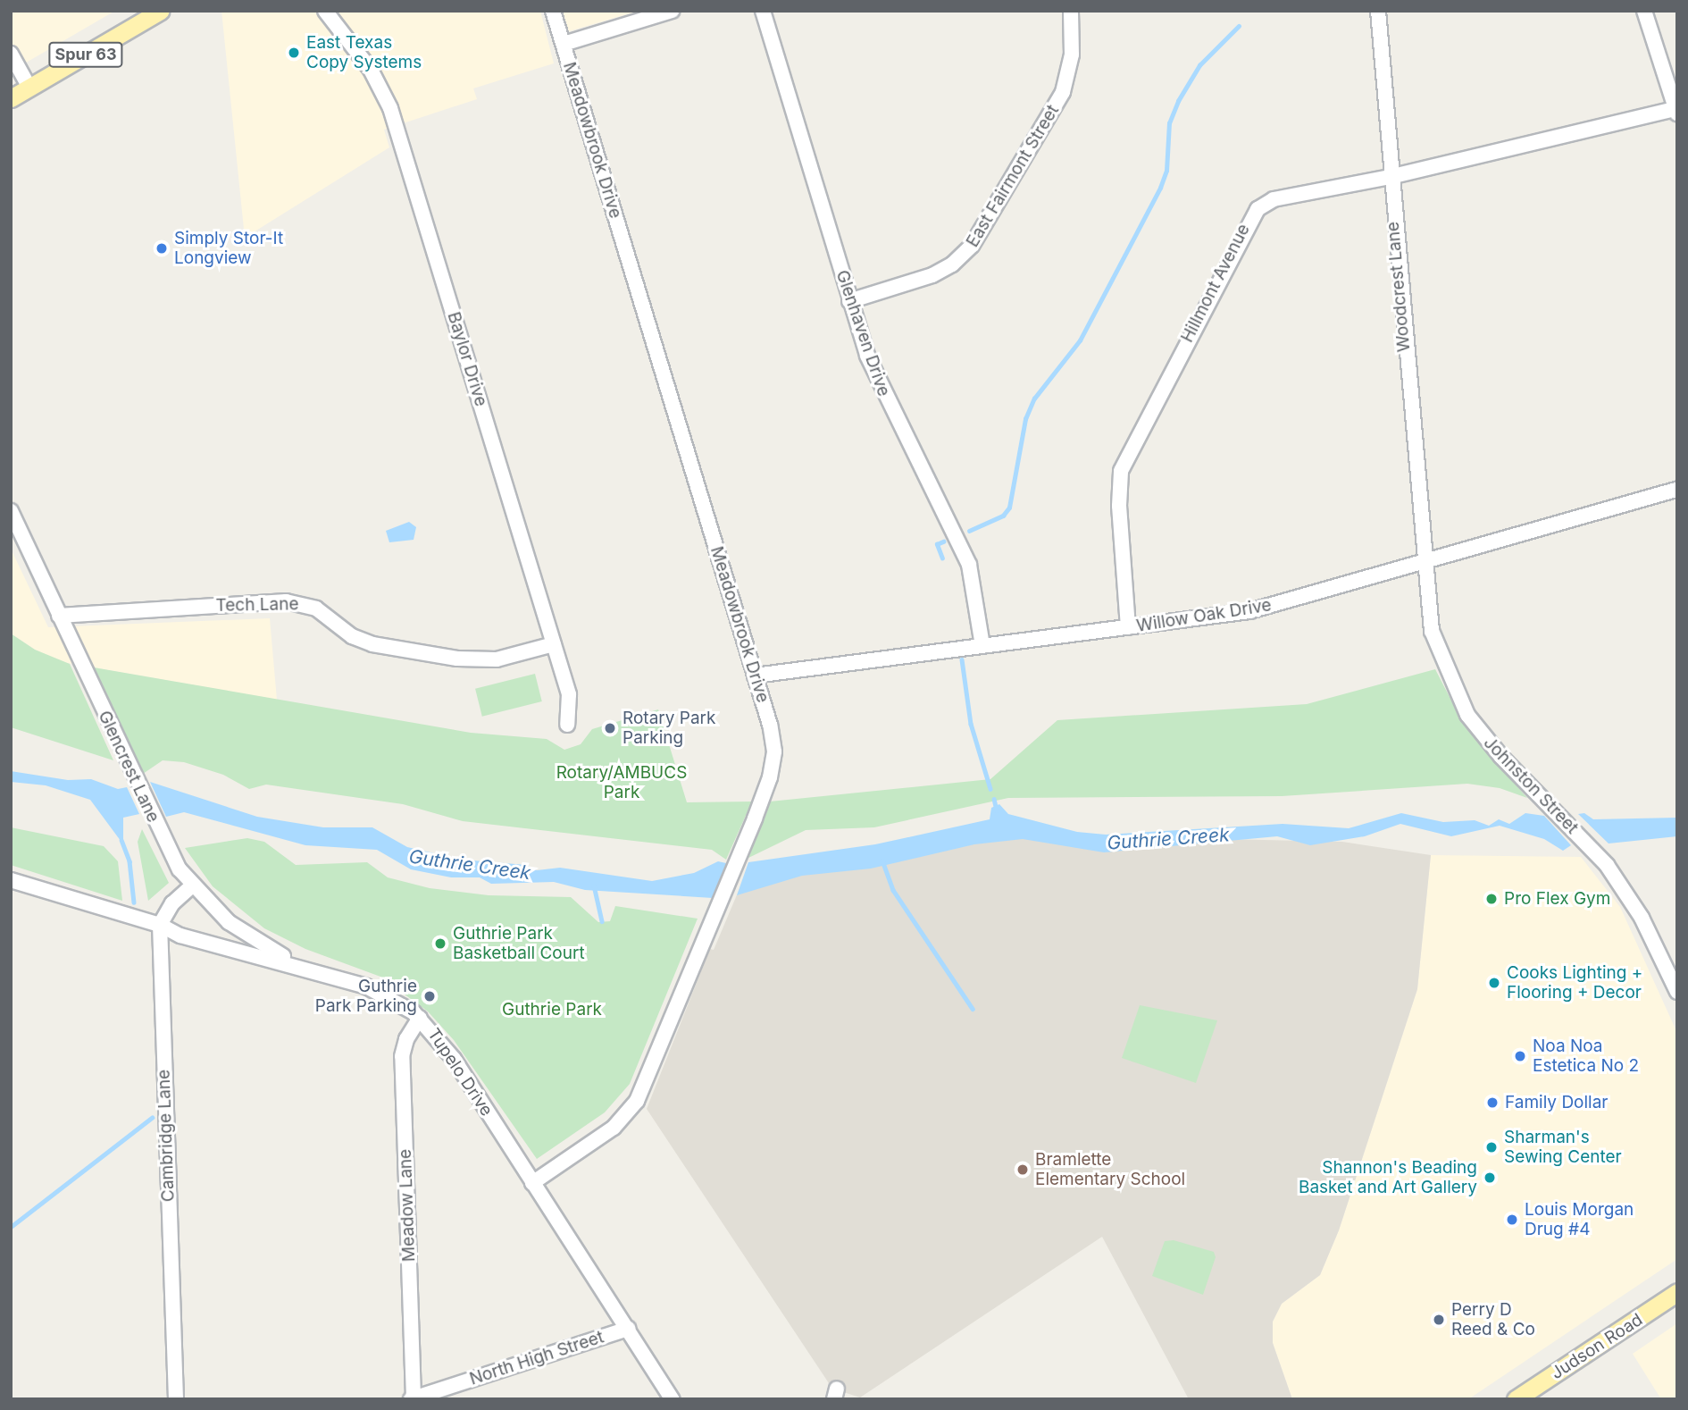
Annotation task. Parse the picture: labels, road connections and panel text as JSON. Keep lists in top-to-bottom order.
{
  "streets": {
    "main road": ["Spur 63", "Judson Road"],
    "street": [
      "Meadowbrook Drive",
      "East Fairmont Street",
      "Hillmont Avenue",
      "Woodcrest Lane",
      "Glenhaven Drive",
      "Baylor Drive",
      "Tech Lane",
      "Willow Oak Drive",
      "Glencrest Lane",
      "Johnston Street",
      "Tupelo Drive",
      "Cambridge Lane",
      "Meadow Lane",
      "North High Street"
    ]
  },
  "crossings": [
    ["Meadowbrook Drive", "Willow Oak Drive"],
    ["Meadowbrook Drive", "Tupelo Drive"],
    ["East Fairmont Street", "Glenhaven Drive"],
    ["Hillmont Avenue", "Woodcrest Lane"],
    ["Hillmont Avenue", "Willow Oak Drive"],
    ["Woodcrest Lane", "Willow Oak Drive"],
    ["Woodcrest Lane", "Johnston Street"],
    ["Glenhaven Drive", "Willow Oak Drive"],
    ["Baylor Drive", "Tech Lane"],
    ["Tech Lane", "Glencrest Lane"],
    ["Willow Oak Drive", "Johnston Street"],
    ["Glencrest Lane", "Tupelo Drive"],
    ["Tupelo Drive", "Cambridge Lane"],
    ["Tupelo Drive", "Meadow Lane"],
    ["Tupelo Drive", "North High Street"],
    ["Meadow Lane", "North High Street"]
  ],
  "water": ["Guthrie Creek"],
  "parks": ["Rotary/AMBUCS Park", "Guthrie Park"],
  "places": [
    "East Texas Copy Systems",
    "Simply Stor-It Longview",
    "Rotary Park Parking",
    "Pro Flex Gym",
    "Guthrie Park Basketball Court",
    "Cooks Lighting + Flooring + Decor",
    "Guthrie Park Parking",
    "Noa Noa Estetica No 2",
    "Family Dollar",
    "Sharman's Sewing Center",
    "Bramlette Elementary School",
    "Shannon's Beading Basket and Art Gallery",
    "Louis Morgan Drug #4",
    "Perry D Reed & Co"
  ]
}
